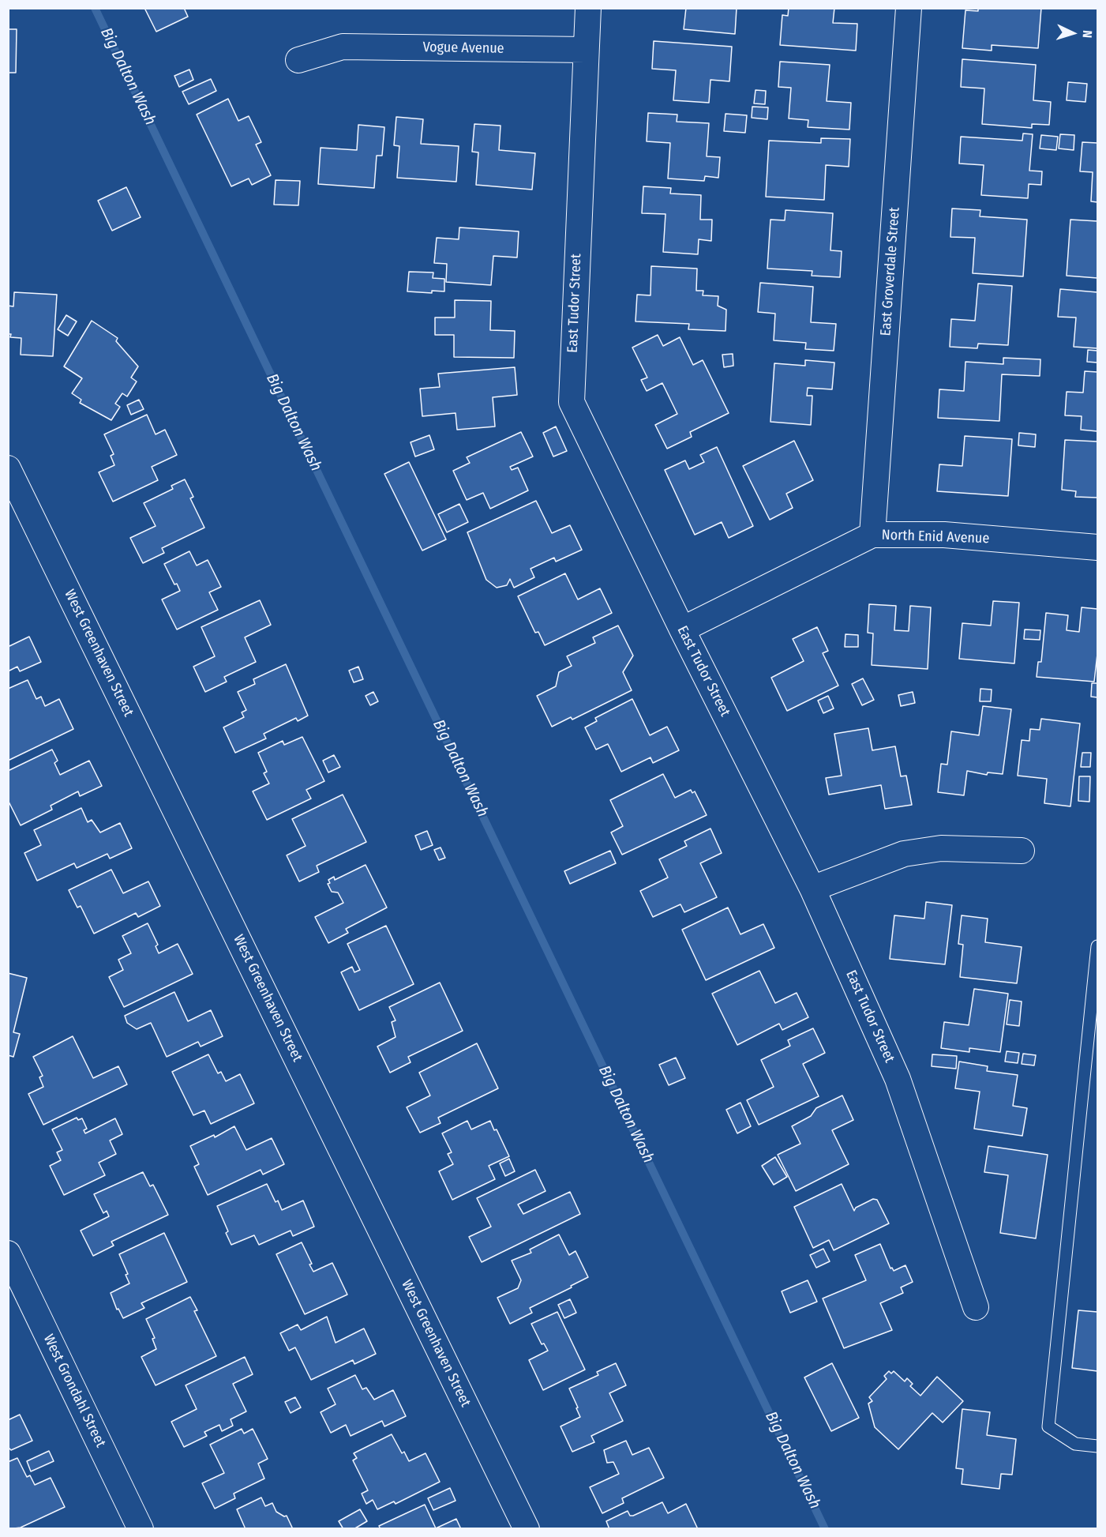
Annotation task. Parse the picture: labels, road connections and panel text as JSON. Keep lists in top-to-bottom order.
{
  "streets": {
    "street": [
      "Vogue Avenue",
      "East Groverdale Street",
      "East Tudor Street",
      "North Enid Avenue",
      "West Greenhaven Street",
      "West Grondahl Street"
    ]
  },
  "crossings": [
    ["Vogue Avenue", "East Tudor Street"],
    ["East Groverdale Street", "North Enid Avenue"],
    ["East Tudor Street", "North Enid Avenue"]
  ],
  "water": ["Big Dalton Wash"],
  "north": "right"
}
